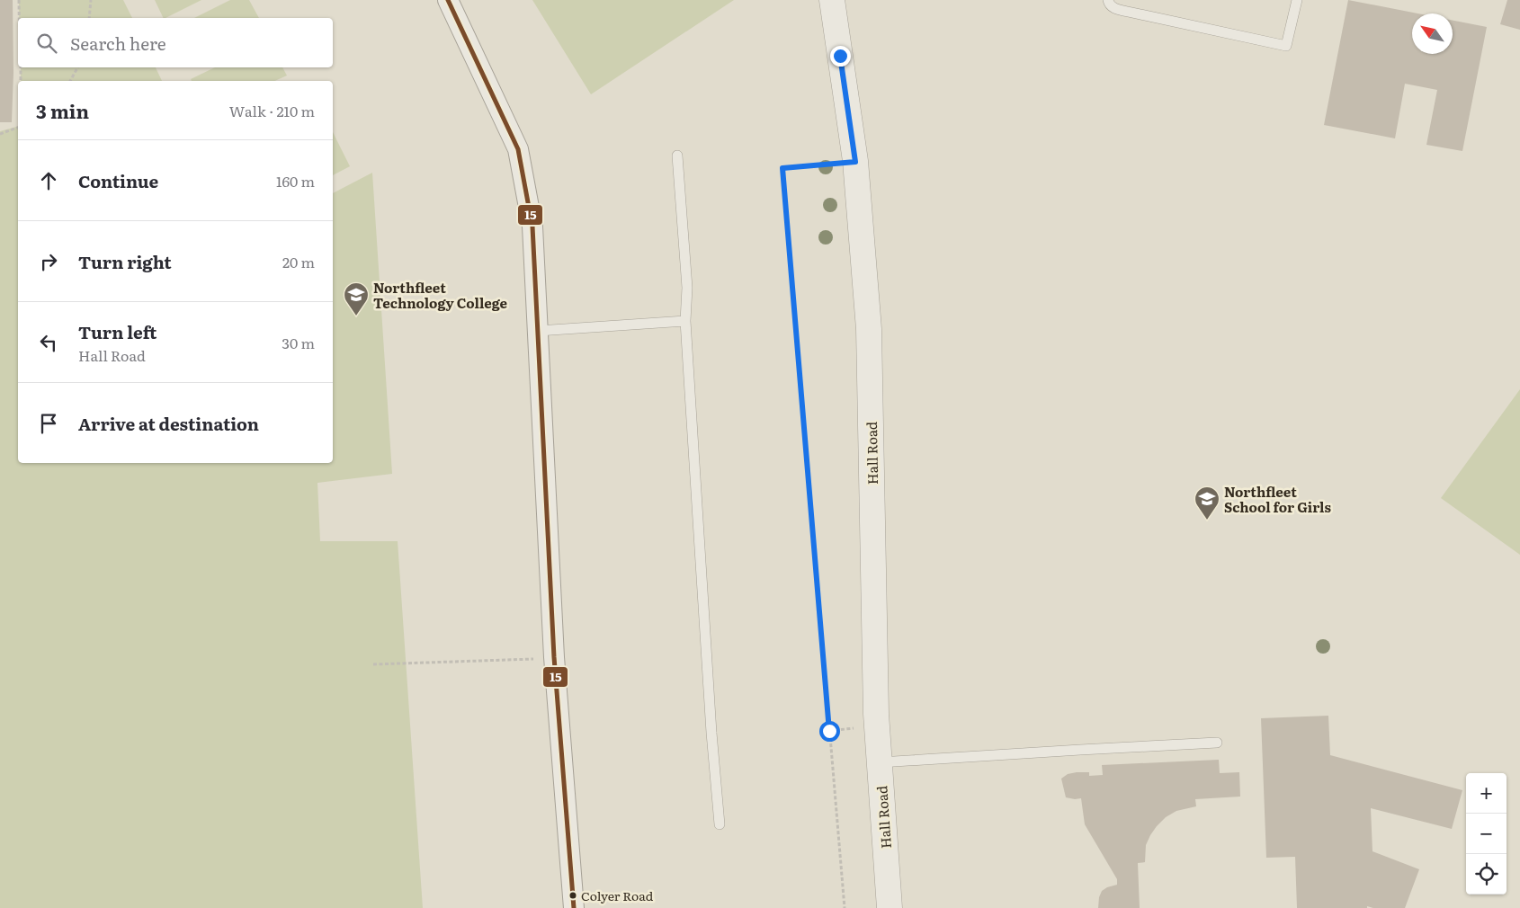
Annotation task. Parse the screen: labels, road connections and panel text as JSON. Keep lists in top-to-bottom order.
{
  "streets": {
    "street": ["Hall Road"]
  },
  "places": {
    "school or university": ["Northfleet Technology College", "Northfleet School for Girls"],
    "other": ["Colyer Road"]
  },
  "lines": ["transit line 15"],
  "north": "top left",
  "page": {
    "search": "Search here",
    "heading": ["3 min", "Walk · 210 m"],
    "list": [
      ["Continue", "160 m"],
      ["Turn right", "20 m"],
      ["Turn left", "Hall Road", "30 m"],
      "Arrive at destination"
    ],
    "map_buttons": ["+", "−"]
  }
}
